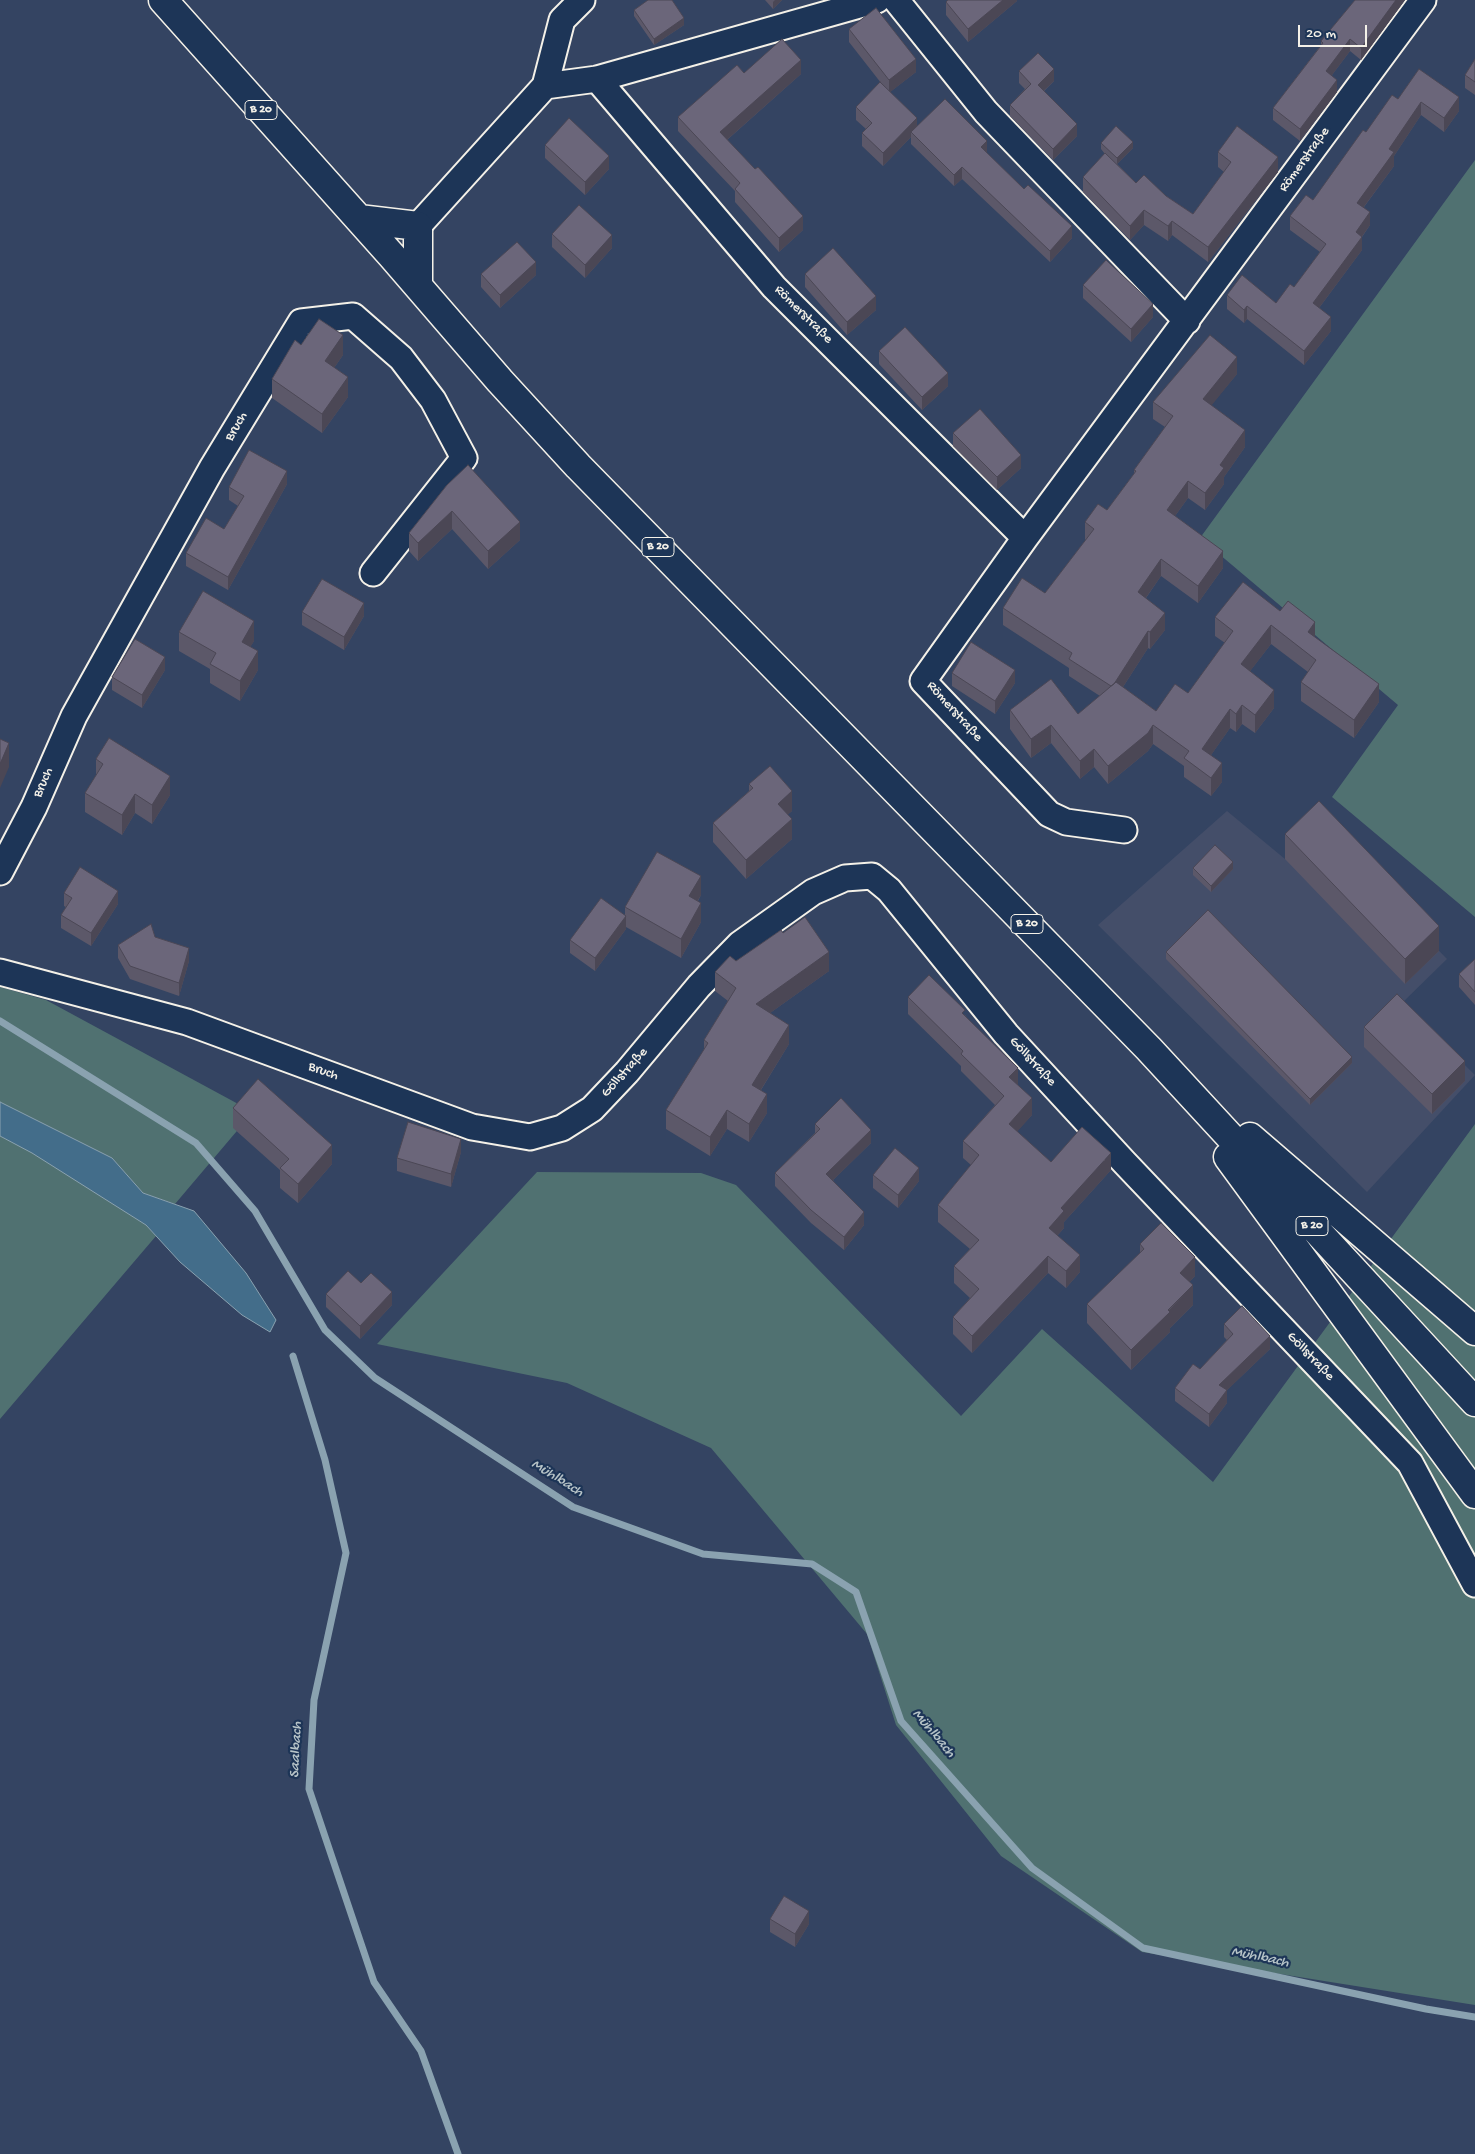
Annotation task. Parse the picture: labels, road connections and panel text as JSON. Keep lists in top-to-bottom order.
{
  "streets": {
    "main road": ["B 20"],
    "street": ["Römerstraße", "Bruch", "Göllstraße"]
  },
  "crossings": [
    ["Bruch", "Göllstraße"]
  ],
  "water": ["Mühlbach", "Saalbach"],
  "scale_bar": "20 m"
}
